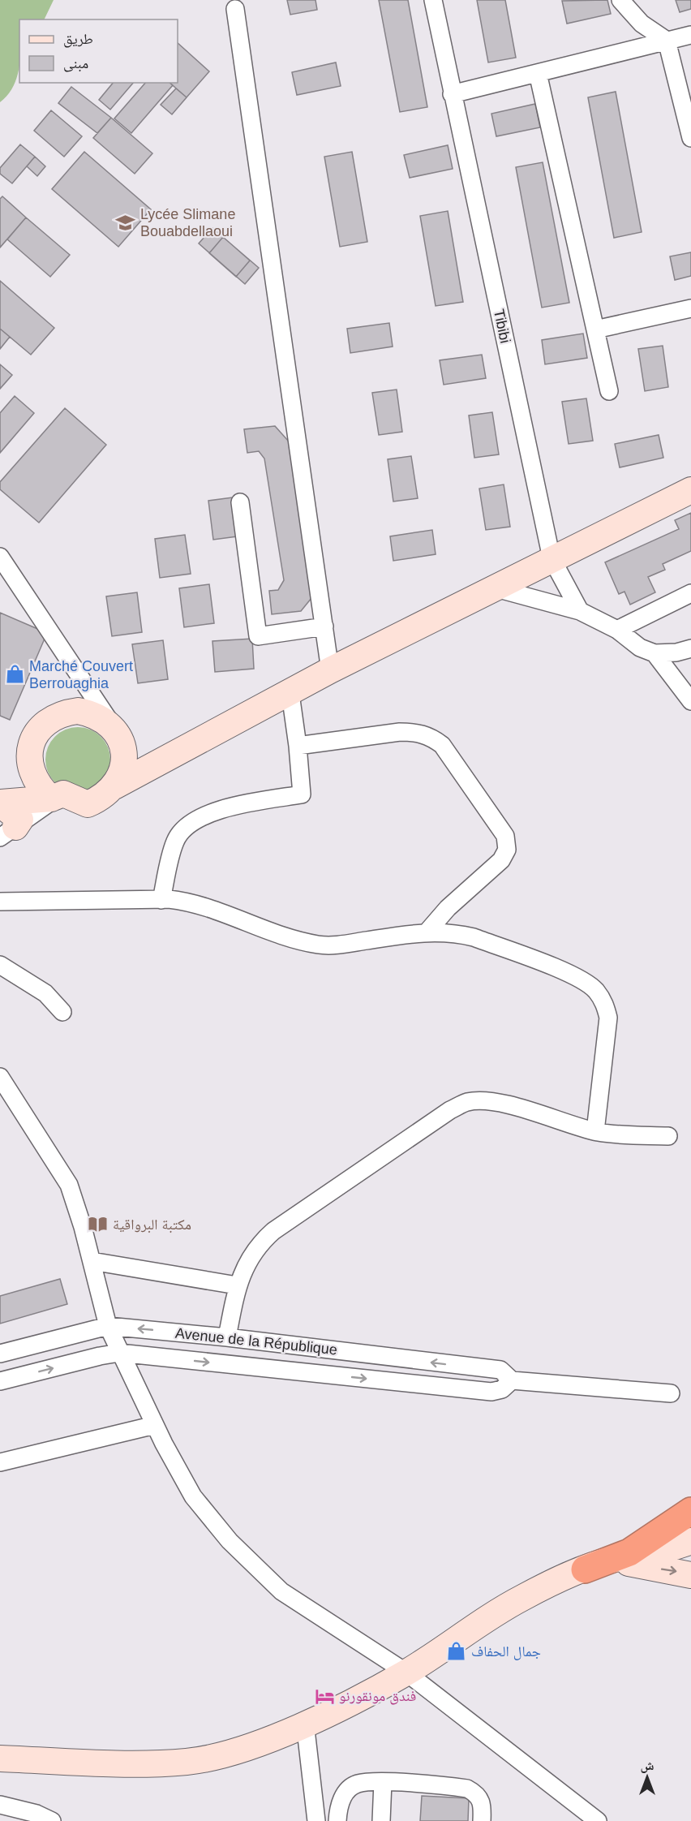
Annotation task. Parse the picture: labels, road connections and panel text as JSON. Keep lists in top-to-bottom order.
{
  "streets": {
    "street": ["Tibibi", "Avenue de la République"]
  },
  "places": {
    "school or university": ["Lycée Slimane Bouabdellaoui"],
    "shop": ["Marché Couvert Berrouaghia", "جمال الحفاف"],
    "library": ["مكتبة البرواقية"],
    "hotel": ["فندق مونقورنو"]
  },
  "legend": ["طريق", "مبنى"],
  "north": "top"
}
